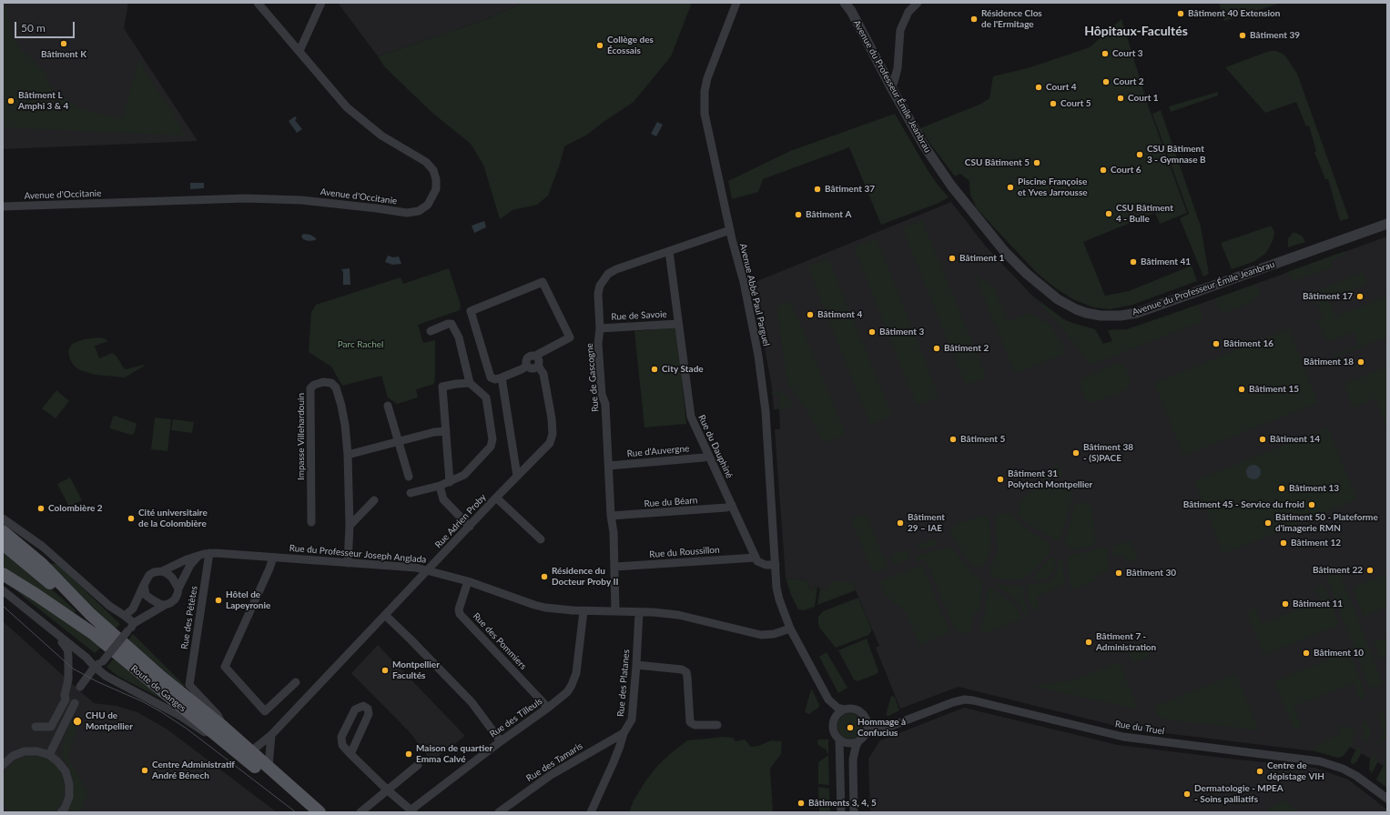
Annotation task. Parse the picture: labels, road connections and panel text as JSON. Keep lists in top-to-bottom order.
{
  "streets": {
    "main road": ["Route de Ganges"],
    "street": [
      "Avenue du Professeur Émile Jeanbrau",
      "Avenue d'Occitanie",
      "Avenue Abbé Paul Parguel",
      "Rue de Savoie",
      "Rue de Gascogne",
      "Impasse Villehardouin",
      "Rue du Dauphiné",
      "Rue d'Auvergne",
      "Rue du Béarn",
      "Rue Adrien Proby",
      "Rue du Roussillon",
      "Rue du Professeur Joseph Anglada",
      "Rue des Pétètes",
      "Rue des Pommiers",
      "Rue des Platanes",
      "Rue des Tilleuls",
      "Rue du Truel",
      "Rue des Tamaris"
    ]
  },
  "crossings": [
    ["Avenue Abbé Paul Parguel", "Rue de Gascogne"],
    ["Avenue Abbé Paul Parguel", "Rue du Professeur Joseph Anglada"],
    ["Avenue Abbé Paul Parguel", "Rue du Truel"],
    ["Rue de Savoie", "Rue de Gascogne"],
    ["Rue de Savoie", "Rue du Dauphiné"],
    ["Rue de Gascogne", "Rue du Dauphiné"],
    ["Rue de Gascogne", "Rue d'Auvergne"],
    ["Rue de Gascogne", "Rue du Béarn"],
    ["Rue de Gascogne", "Rue du Roussillon"],
    ["Rue de Gascogne", "Rue du Professeur Joseph Anglada"],
    ["Impasse Villehardouin", "Rue du Professeur Joseph Anglada"],
    ["Rue du Dauphiné", "Rue d'Auvergne"],
    ["Rue du Dauphiné", "Rue du Béarn"],
    ["Rue du Dauphiné", "Rue du Roussillon"],
    ["Rue Adrien Proby", "Rue du Professeur Joseph Anglada"],
    ["Rue Adrien Proby", "Route de Ganges"],
    ["Rue du Professeur Joseph Anglada", "Rue des Pétètes"],
    ["Rue du Professeur Joseph Anglada", "Rue des Pommiers"],
    ["Rue du Professeur Joseph Anglada", "Rue des Platanes"],
    ["Rue du Professeur Joseph Anglada", "Rue des Tilleuls"],
    ["Rue des Pétètes", "Route de Ganges"],
    ["Rue des Pommiers", "Rue des Tilleuls"],
    ["Rue des Platanes", "Rue des Tamaris"]
  ],
  "districts": ["Hôpitaux-Facultés"],
  "parks": ["Parc Rachel"],
  "places": [
    "Bâtiment 40 Extension",
    "Résidence Clos de l'Ermitage",
    "Bâtiment 39",
    "Bâtiment K",
    "Collège des Écossais",
    "Court 3",
    "Court 2",
    "Court 4",
    "Court 1",
    "Bâtiment L Amphi 3 & 4",
    "Court 5",
    "CSU Bâtiment 3 - Gymnase B",
    "CSU Bâtiment 5",
    "Court 6",
    "Piscine Françoise et Yves Jarrousse",
    "Bâtiment 37",
    "CSU Bâtiment 4 - Bulle",
    "Bâtiment A",
    "Bâtiment 1",
    "Bâtiment 41",
    "Bâtiment 17",
    "Bâtiment 4",
    "Bâtiment 3",
    "Bâtiment 16",
    "Bâtiment 2",
    "Bâtiment 18",
    "City Stade",
    "Bâtiment 15",
    "Bâtiment 5",
    "Bâtiment 14",
    "Bâtiment 38 - (S)PACE",
    "Bâtiment 31 Polytech Montpellier",
    "Bâtiment 13",
    "Bâtiment 45 - Service du froid",
    "Colombière 2",
    "Cité universitaire de la Colombière",
    "Bâtiment 29 – IAE",
    "Bâtiment 50 - Plateforme d'imagerie RMN",
    "Bâtiment 12",
    "Bâtiment 22",
    "Bâtiment 30",
    "Résidence du Docteur Proby II",
    "Hôtel de Lapeyronie",
    "Bâtiment 11",
    "Bâtiment 7 - Administration",
    "Bâtiment 10",
    "Montpellier Facultés",
    "CHU de Montpellier",
    "Hommage à Confucius",
    "Maison de quartier Emma Calvé",
    "Centre Administratif André Bénech",
    "Centre de dépistage VIH",
    "Dermatologie - MPEA - Soins palliatifs",
    "Bâtiments 3, 4, 5"
  ],
  "scale_bar": "50 m"
}
